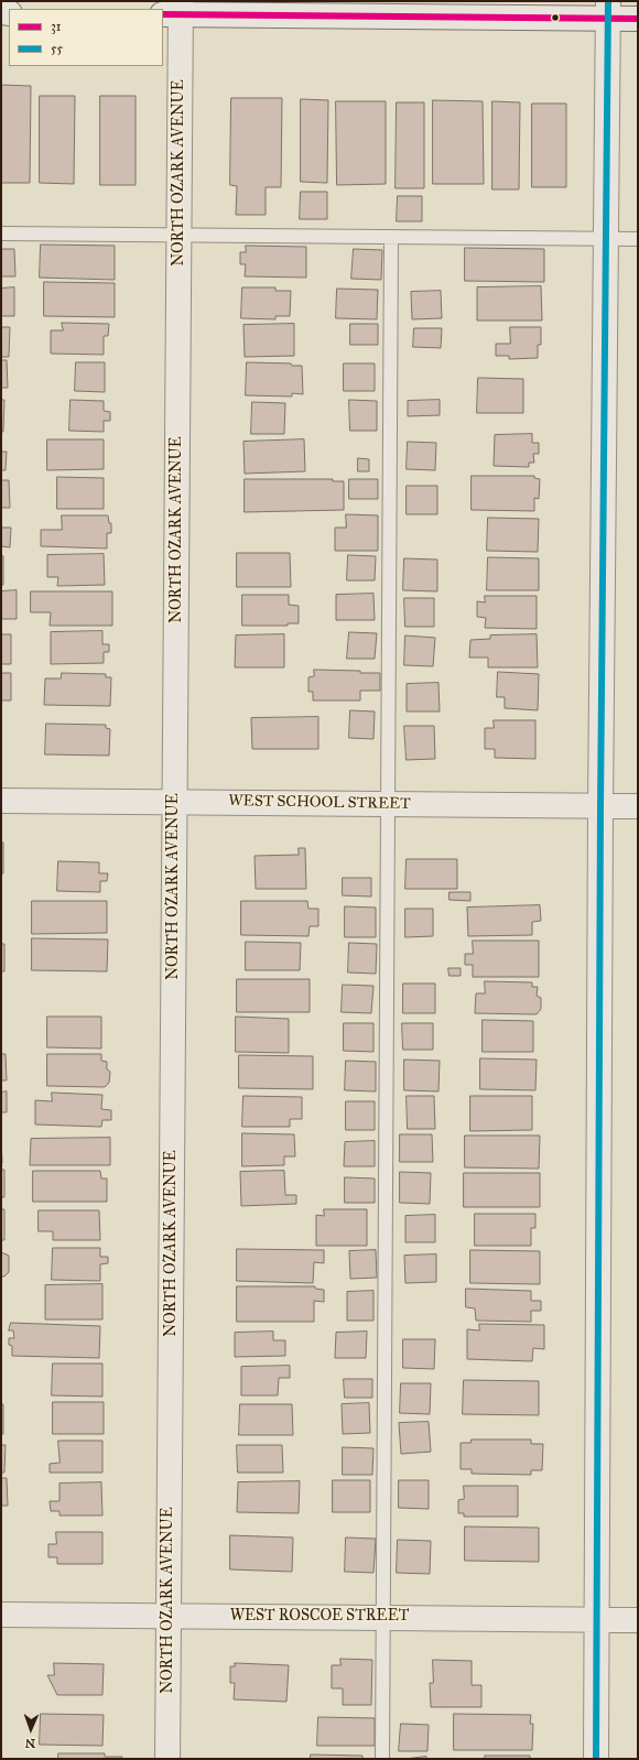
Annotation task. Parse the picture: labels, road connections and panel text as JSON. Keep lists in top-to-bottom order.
{
  "streets": {
    "street": ["NORTH OZARK AVENUE", "WEST SCHOOL STREET", "WEST ROSCOE STREET"]
  },
  "crossings": [
    ["NORTH OZARK AVENUE", "WEST SCHOOL STREET"],
    ["NORTH OZARK AVENUE", "WEST ROSCOE STREET"]
  ],
  "lines": ["transit line 55", "transit line 31"],
  "legend": ["31", "55"],
  "north": "bottom"
}
